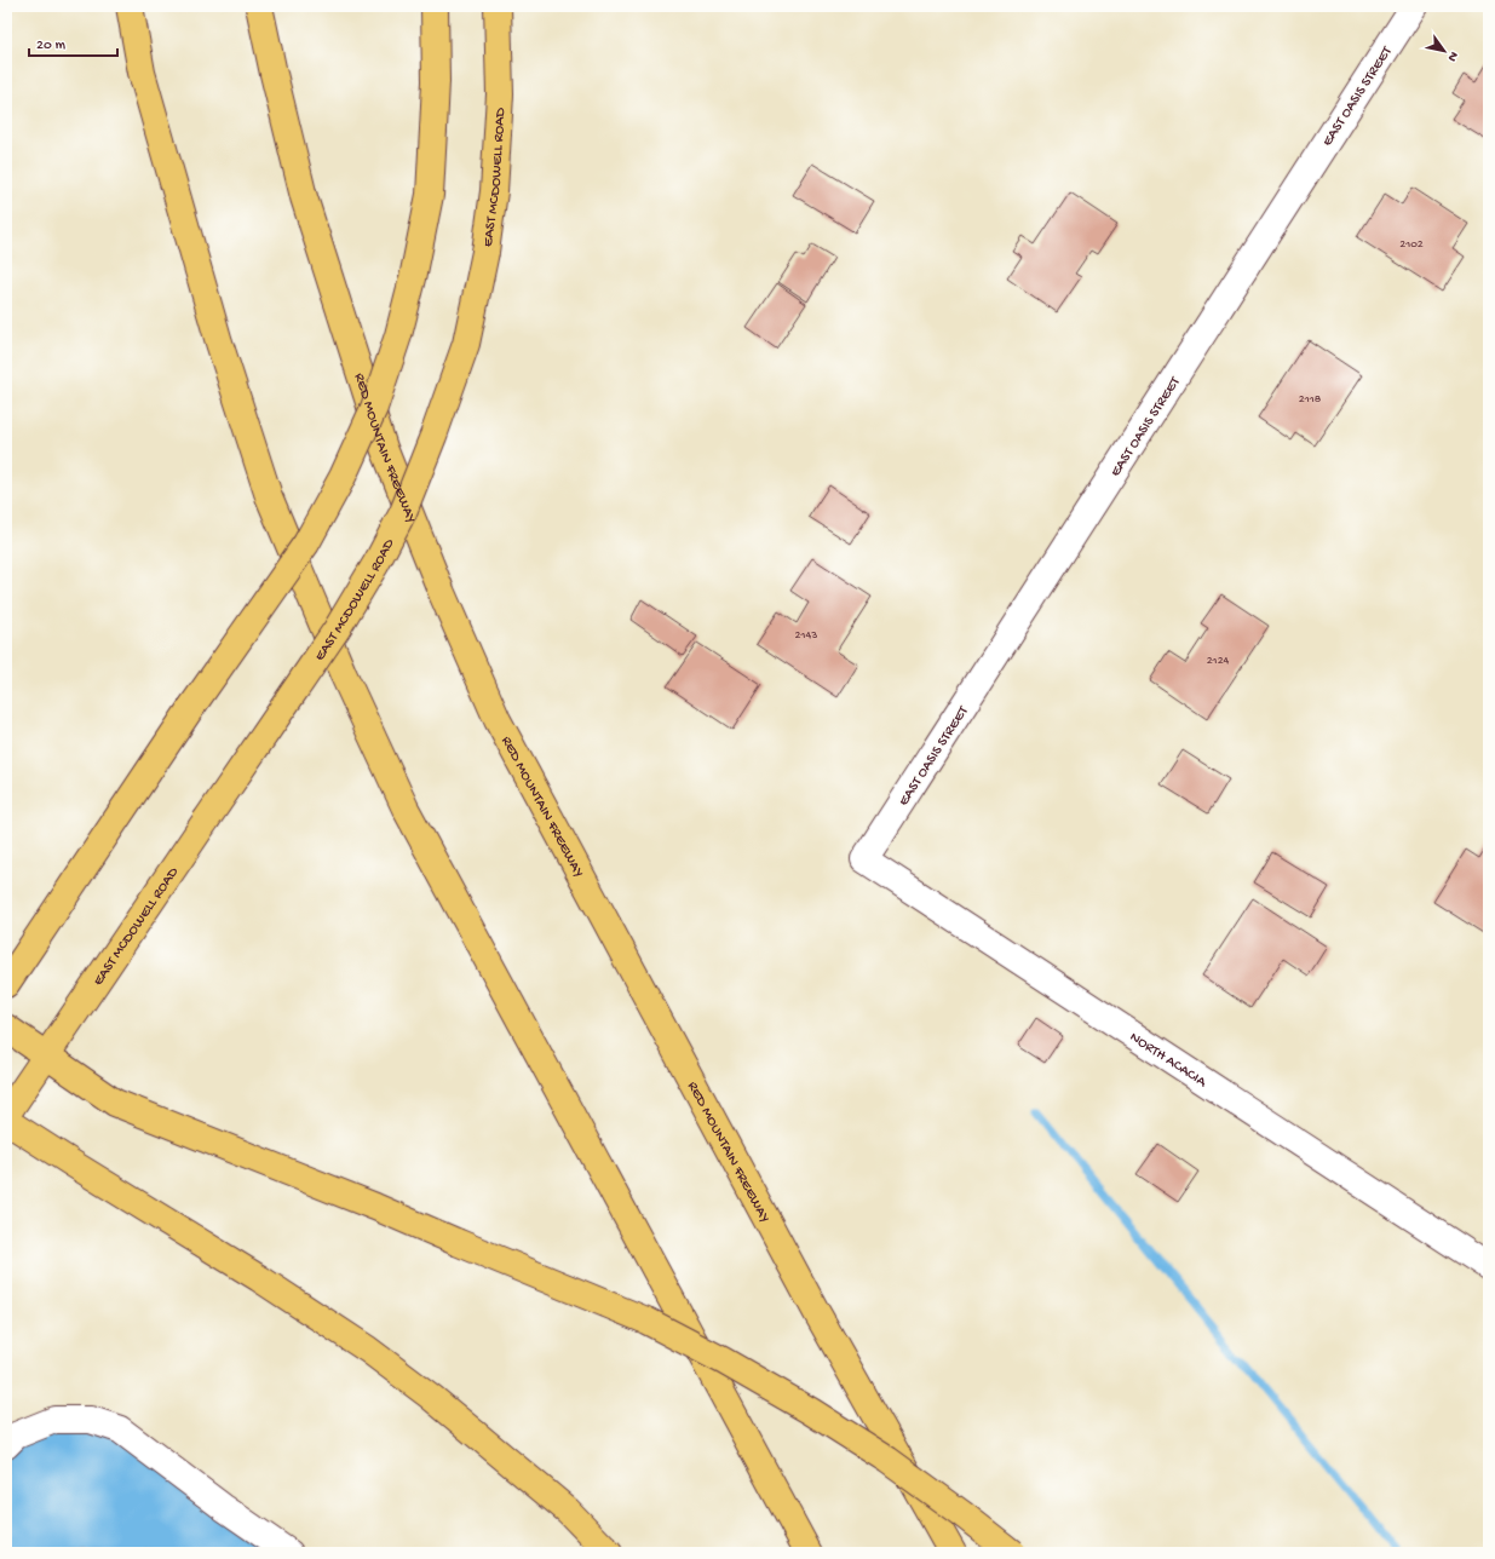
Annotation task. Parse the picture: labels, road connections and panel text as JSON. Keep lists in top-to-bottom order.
{
  "streets": {
    "main road": ["EAST MCDOWELL ROAD", "RED MOUNTAIN FREEWAY"],
    "street": ["EAST OASIS STREET", "NORTH ACACIA"]
  },
  "crossings": [
    ["EAST OASIS STREET", "NORTH ACACIA"]
  ],
  "house_numbers": [
    "2102",
    "2118",
    "2143",
    "2124"
  ],
  "scale_bar": "20 m",
  "north": "bottom right"
}
